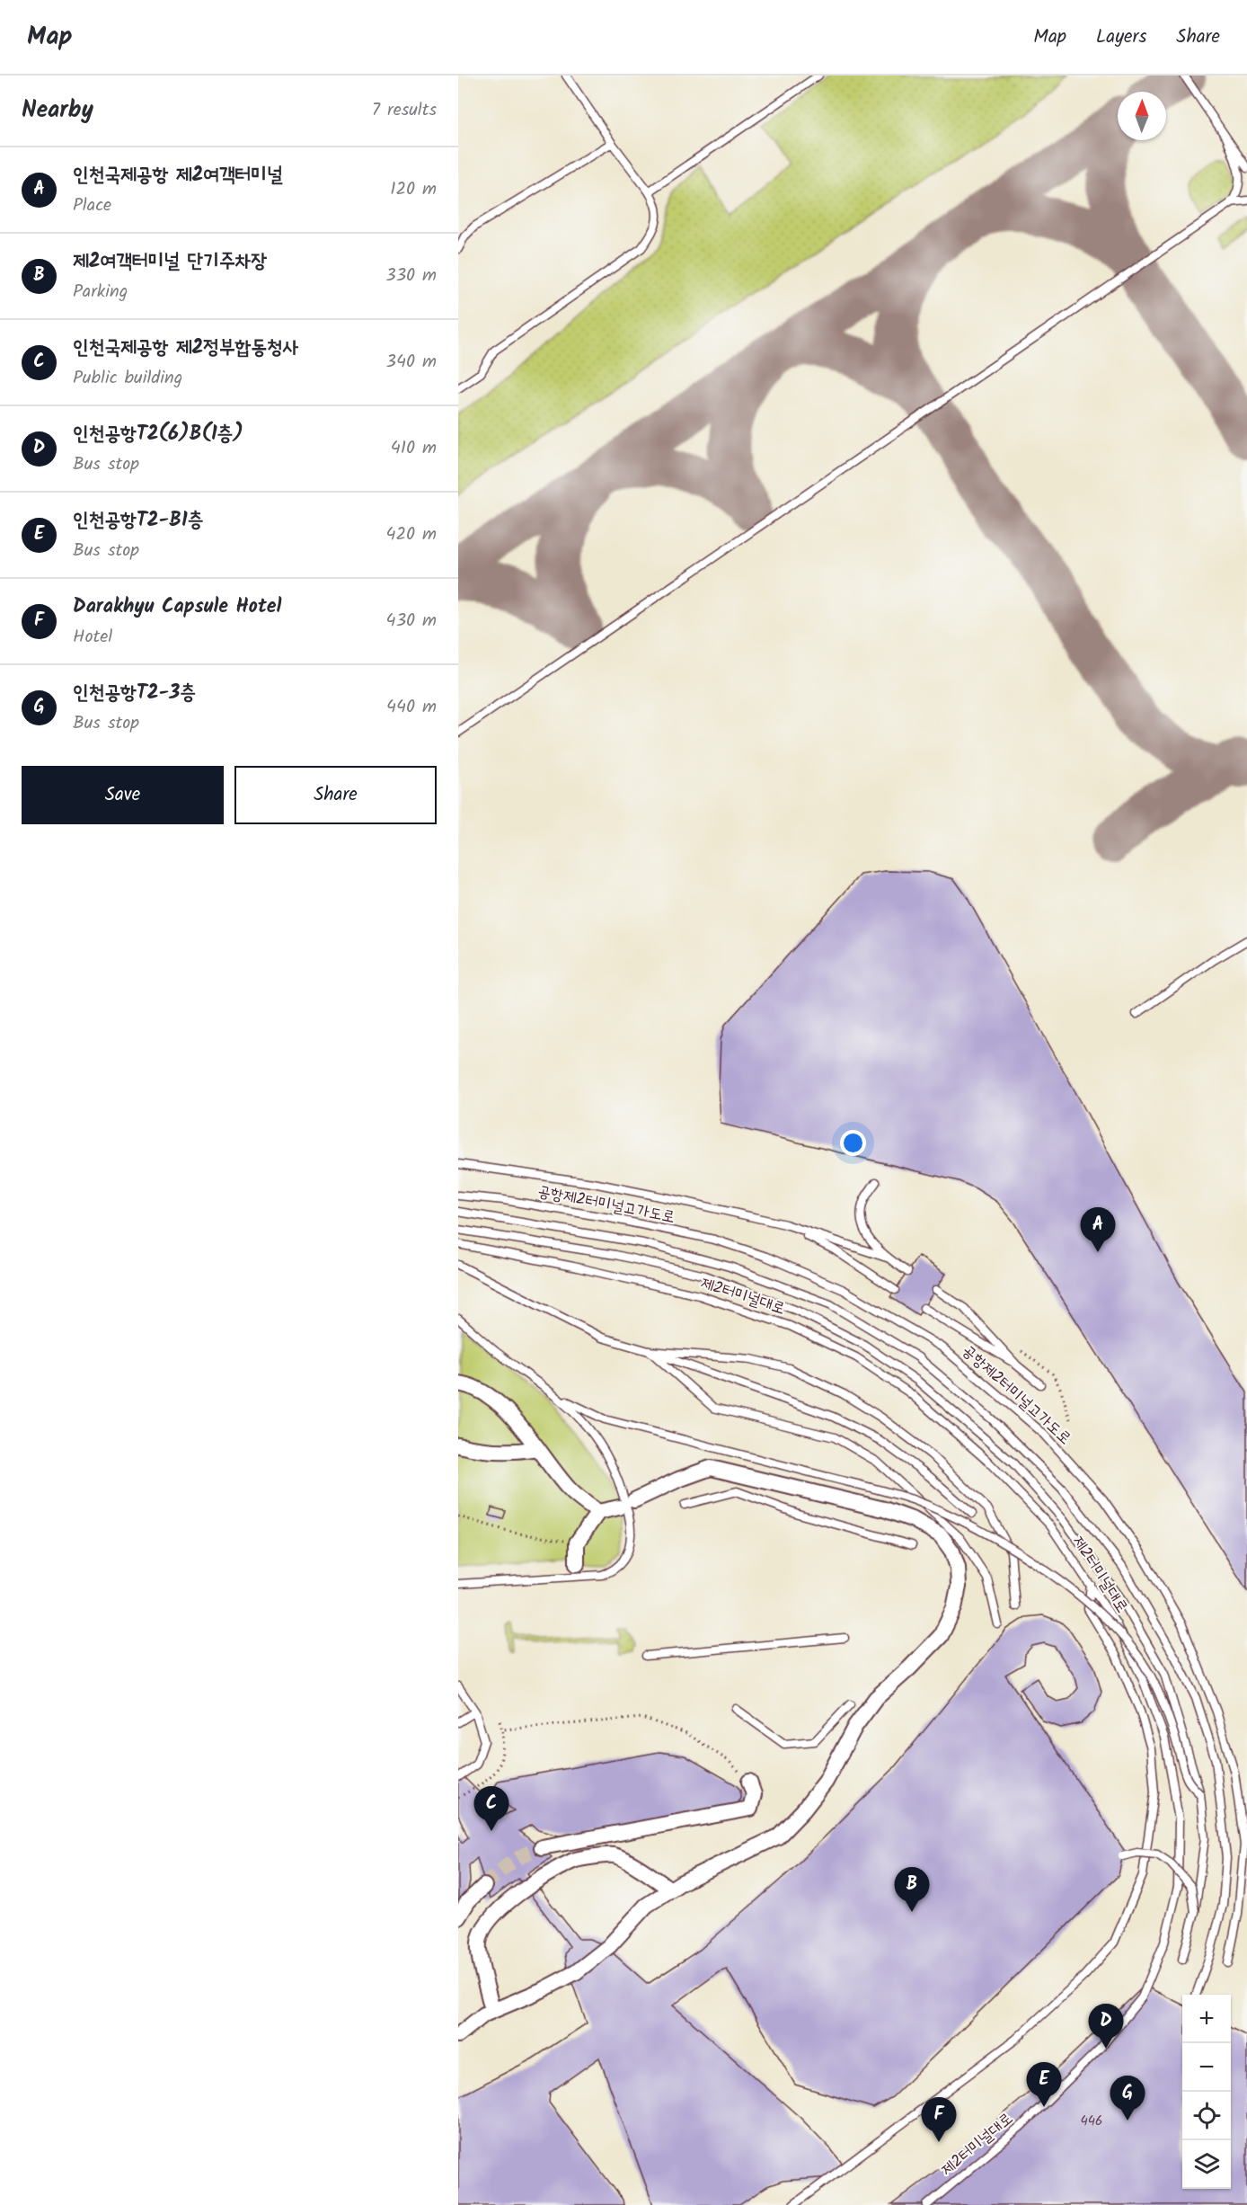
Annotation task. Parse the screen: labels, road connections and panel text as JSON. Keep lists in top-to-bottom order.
{
  "streets": {
    "lane": ["공항제2터미널고가도로", "제2터미널대로"]
  },
  "house_numbers": ["446"],
  "north": "top",
  "page": {
    "header": "Map",
    "nav": ["Map", "Layers", "Share"],
    "heading": ["Nearby", "7 results"],
    "list": [
      {
        "mark": "A",
        "name": "인천국제공항 제2여객터미널",
        "note": "Place",
        "value": "120 m"
      },
      {
        "mark": "B",
        "name": "제2여객터미널 단기주차장",
        "note": "Parking",
        "value": "330 m"
      },
      {
        "mark": "C",
        "name": "인천국제공항 제2정부합동청사",
        "note": "Public building",
        "value": "340 m"
      },
      {
        "mark": "D",
        "name": "인천공항T2(6)B(1층)",
        "note": "Bus stop",
        "value": "410 m"
      },
      {
        "mark": "E",
        "name": "인천공항T2-B1층",
        "note": "Bus stop",
        "value": "420 m"
      },
      {
        "mark": "F",
        "name": "Darakhyu Capsule Hotel",
        "note": "Hotel",
        "value": "430 m"
      },
      {
        "mark": "G",
        "name": "인천공항T2-3층",
        "note": "Bus stop",
        "value": "440 m"
      }
    ],
    "buttons": ["Save", "Share"],
    "pins": [
      "A",
      "C",
      "B",
      "D",
      "E",
      "G",
      "F"
    ],
    "map_buttons": ["+", "−"]
  }
}
